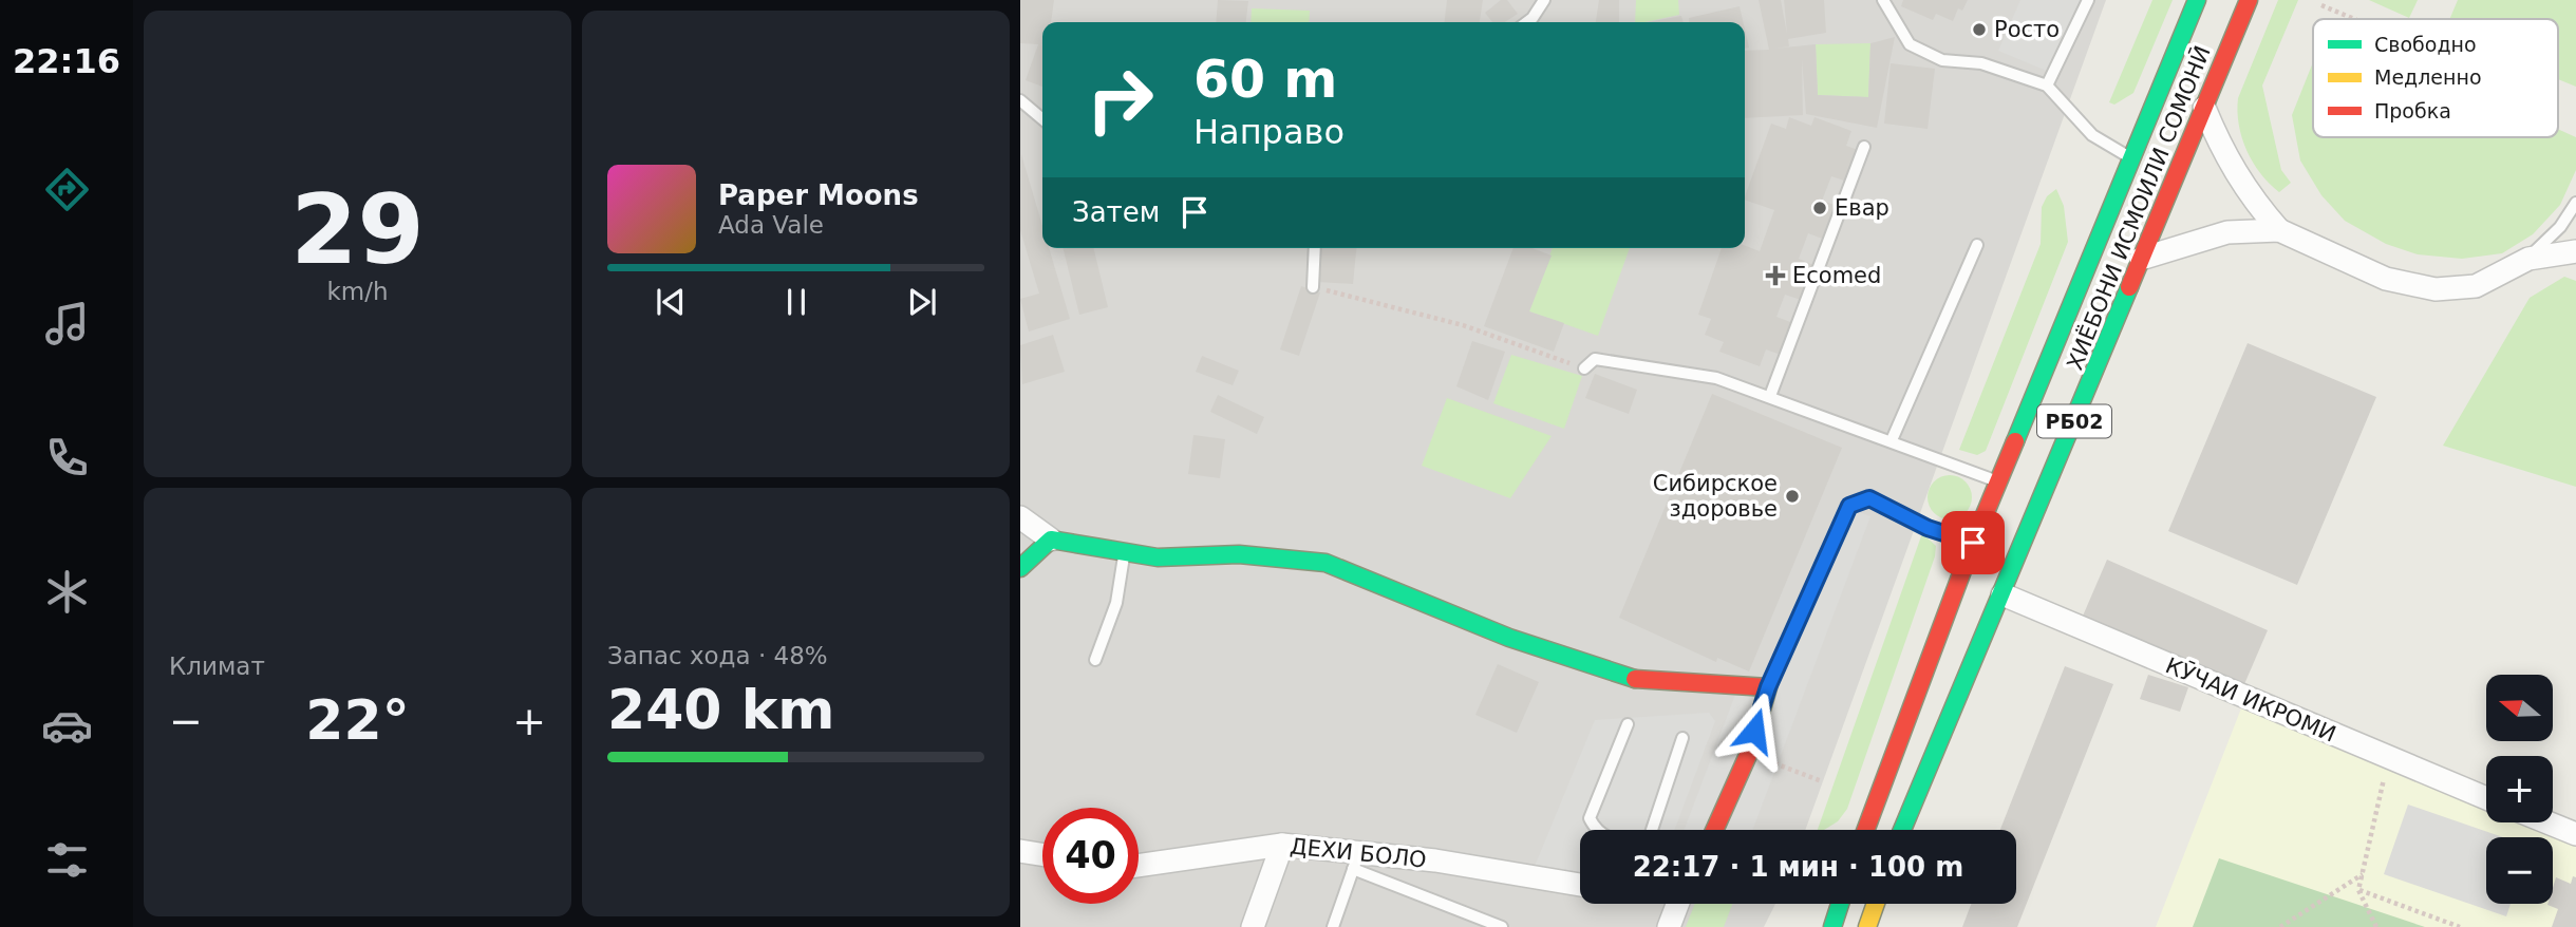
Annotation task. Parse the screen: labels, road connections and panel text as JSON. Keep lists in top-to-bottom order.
{
  "streets": {
    "main road": ["ХИЁБОНИ ИСМОИЛИ СОМОНӢ", "РБ02"],
    "street": ["КӮЧАИ ИКРОМИ", "ДЕХИ БОЛО"]
  },
  "crossings": [
    ["ХИЁБОНИ ИСМОИЛИ СОМОНӢ", "КӮЧАИ ИКРОМИ"]
  ],
  "places": {
    "other": ["Росто", "Евар", "Сибирское здоровье"],
    "health": ["Ecomed"]
  },
  "legend": ["Свободно", "Медленно", "Пробка"],
  "north": "left",
  "page": {
    "tabs": "22:16",
    "tile": [
      ["29", "km/h"],
      "Климат",
      ["Запас хода · 48%", "240 km"]
    ],
    "turn": ["60 m", "Направо"],
    "song": ["Paper Moons", "Ada Vale"],
    "then": "Затем",
    "map_buttons": ["+", "−"],
    "heat": ["−", "22°", "+"],
    "limit": "40",
    "trip": "22:17 · 1 мин · 100 m"
  }
}
